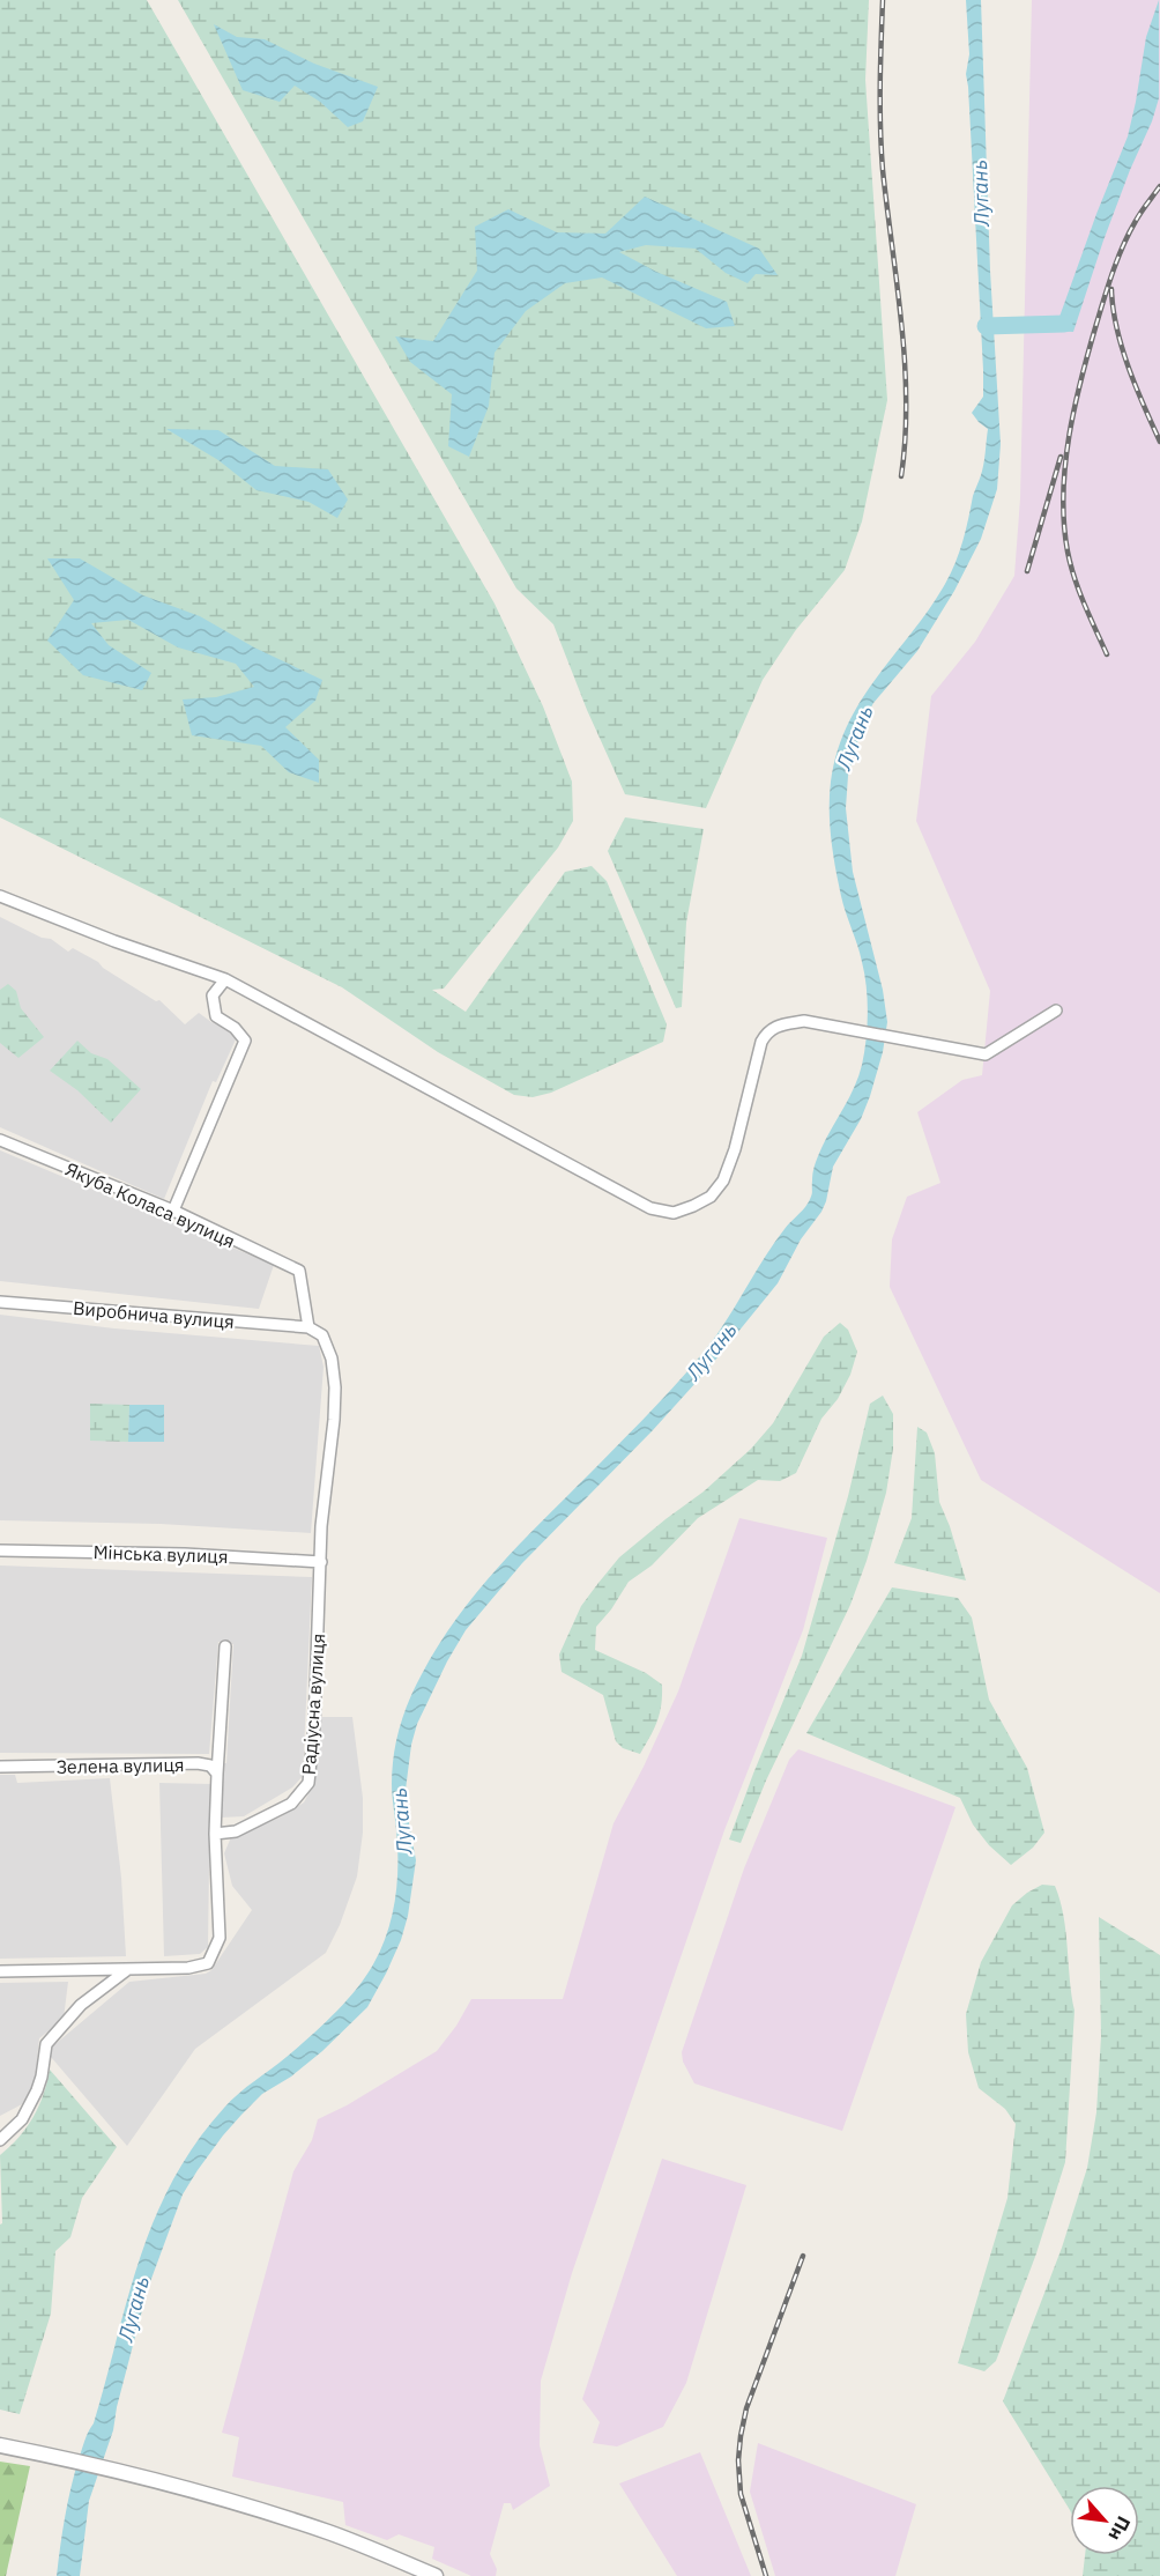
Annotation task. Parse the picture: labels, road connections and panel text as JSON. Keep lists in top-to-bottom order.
{
  "streets": {
    "street": [
      "Якуба Коласа вулиця",
      "Виробнича вулиця",
      "Мінська вулиця",
      "Радіусна вулиця",
      "Зелена вулиця"
    ]
  },
  "crossings": [
    ["Якуба Коласа вулиця", "Виробнича вулиця"],
    ["Якуба Коласа вулиця", "Радіусна вулиця"],
    ["Виробнича вулиця", "Радіусна вулиця"],
    ["Мінська вулиця", "Радіусна вулиця"]
  ],
  "water": ["Лугань"],
  "north": "bottom right"
}
